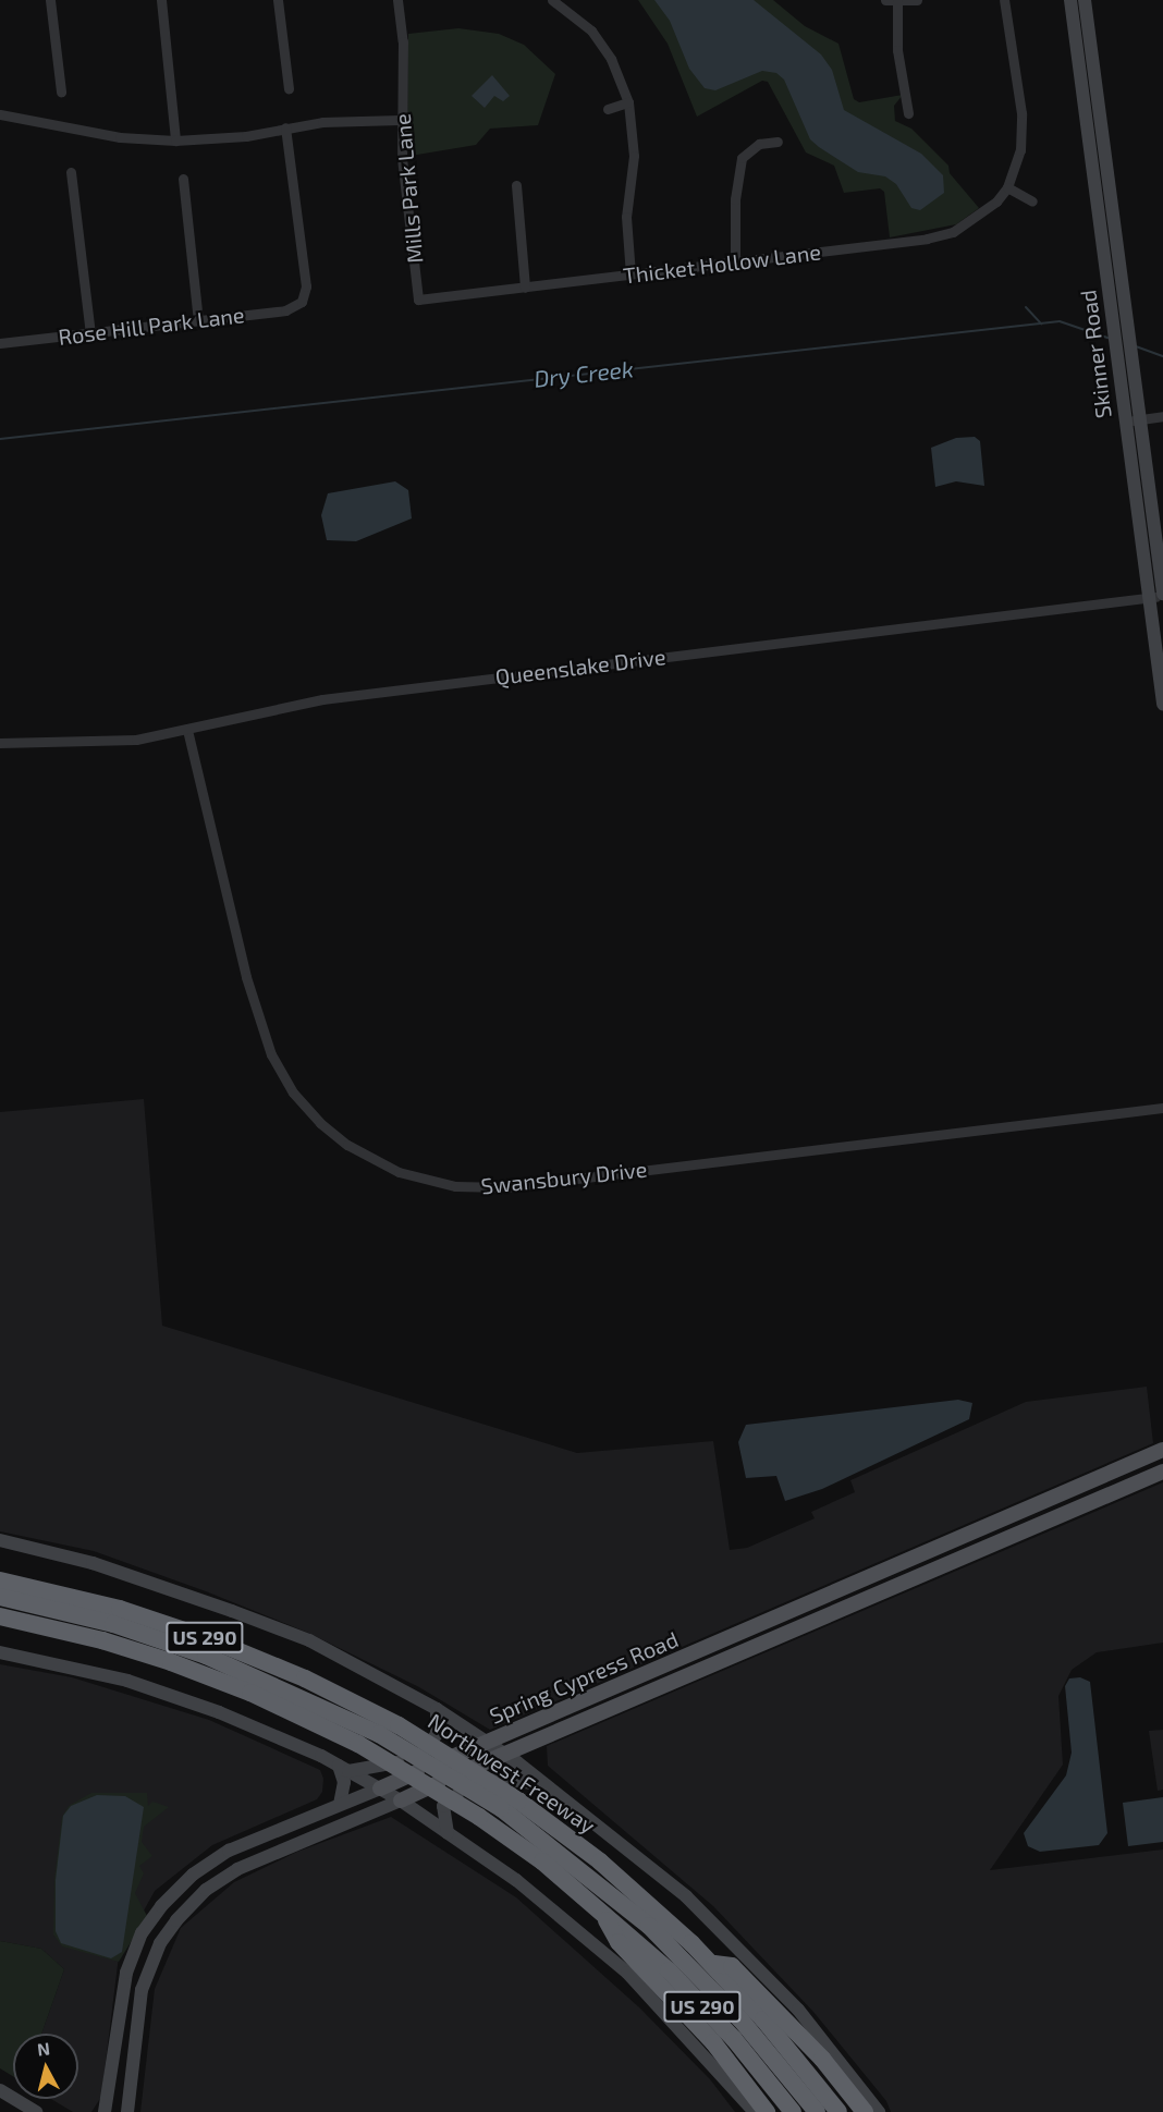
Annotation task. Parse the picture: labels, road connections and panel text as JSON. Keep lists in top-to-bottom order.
{
  "streets": {
    "highway": ["US 290", "Northwest Freeway"],
    "main road": ["Spring Cypress Road"],
    "street": [
      "Mills Park Lane",
      "Thicket Hollow Lane",
      "Rose Hill Park Lane",
      "Skinner Road",
      "Queenslake Drive",
      "Swansbury Drive"
    ]
  },
  "crossings": [
    ["Mills Park Lane", "Thicket Hollow Lane"],
    ["Skinner Road", "Queenslake Drive"],
    ["Queenslake Drive", "Swansbury Drive"]
  ],
  "water": ["Dry Creek"],
  "north": "top"
}
